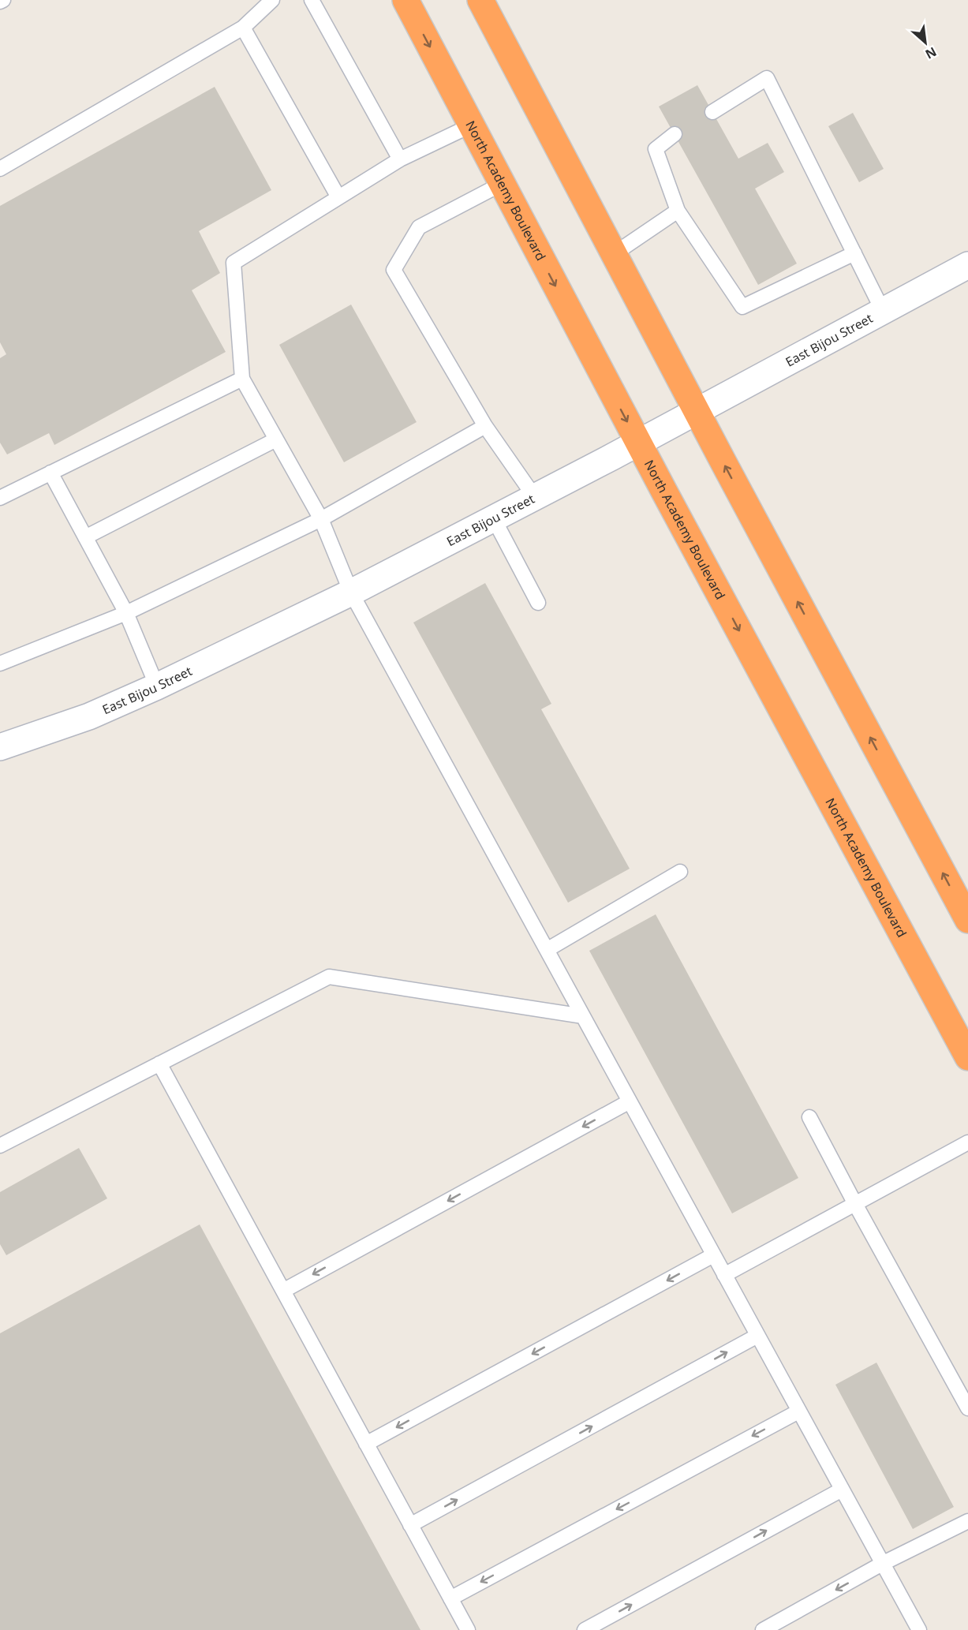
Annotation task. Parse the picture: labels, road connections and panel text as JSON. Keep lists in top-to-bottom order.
{
  "streets": {
    "highway": ["North Academy Boulevard"],
    "street": ["East Bijou Street"]
  },
  "crossings": [
    ["North Academy Boulevard", "East Bijou Street"]
  ],
  "north": "bottom right"
}
